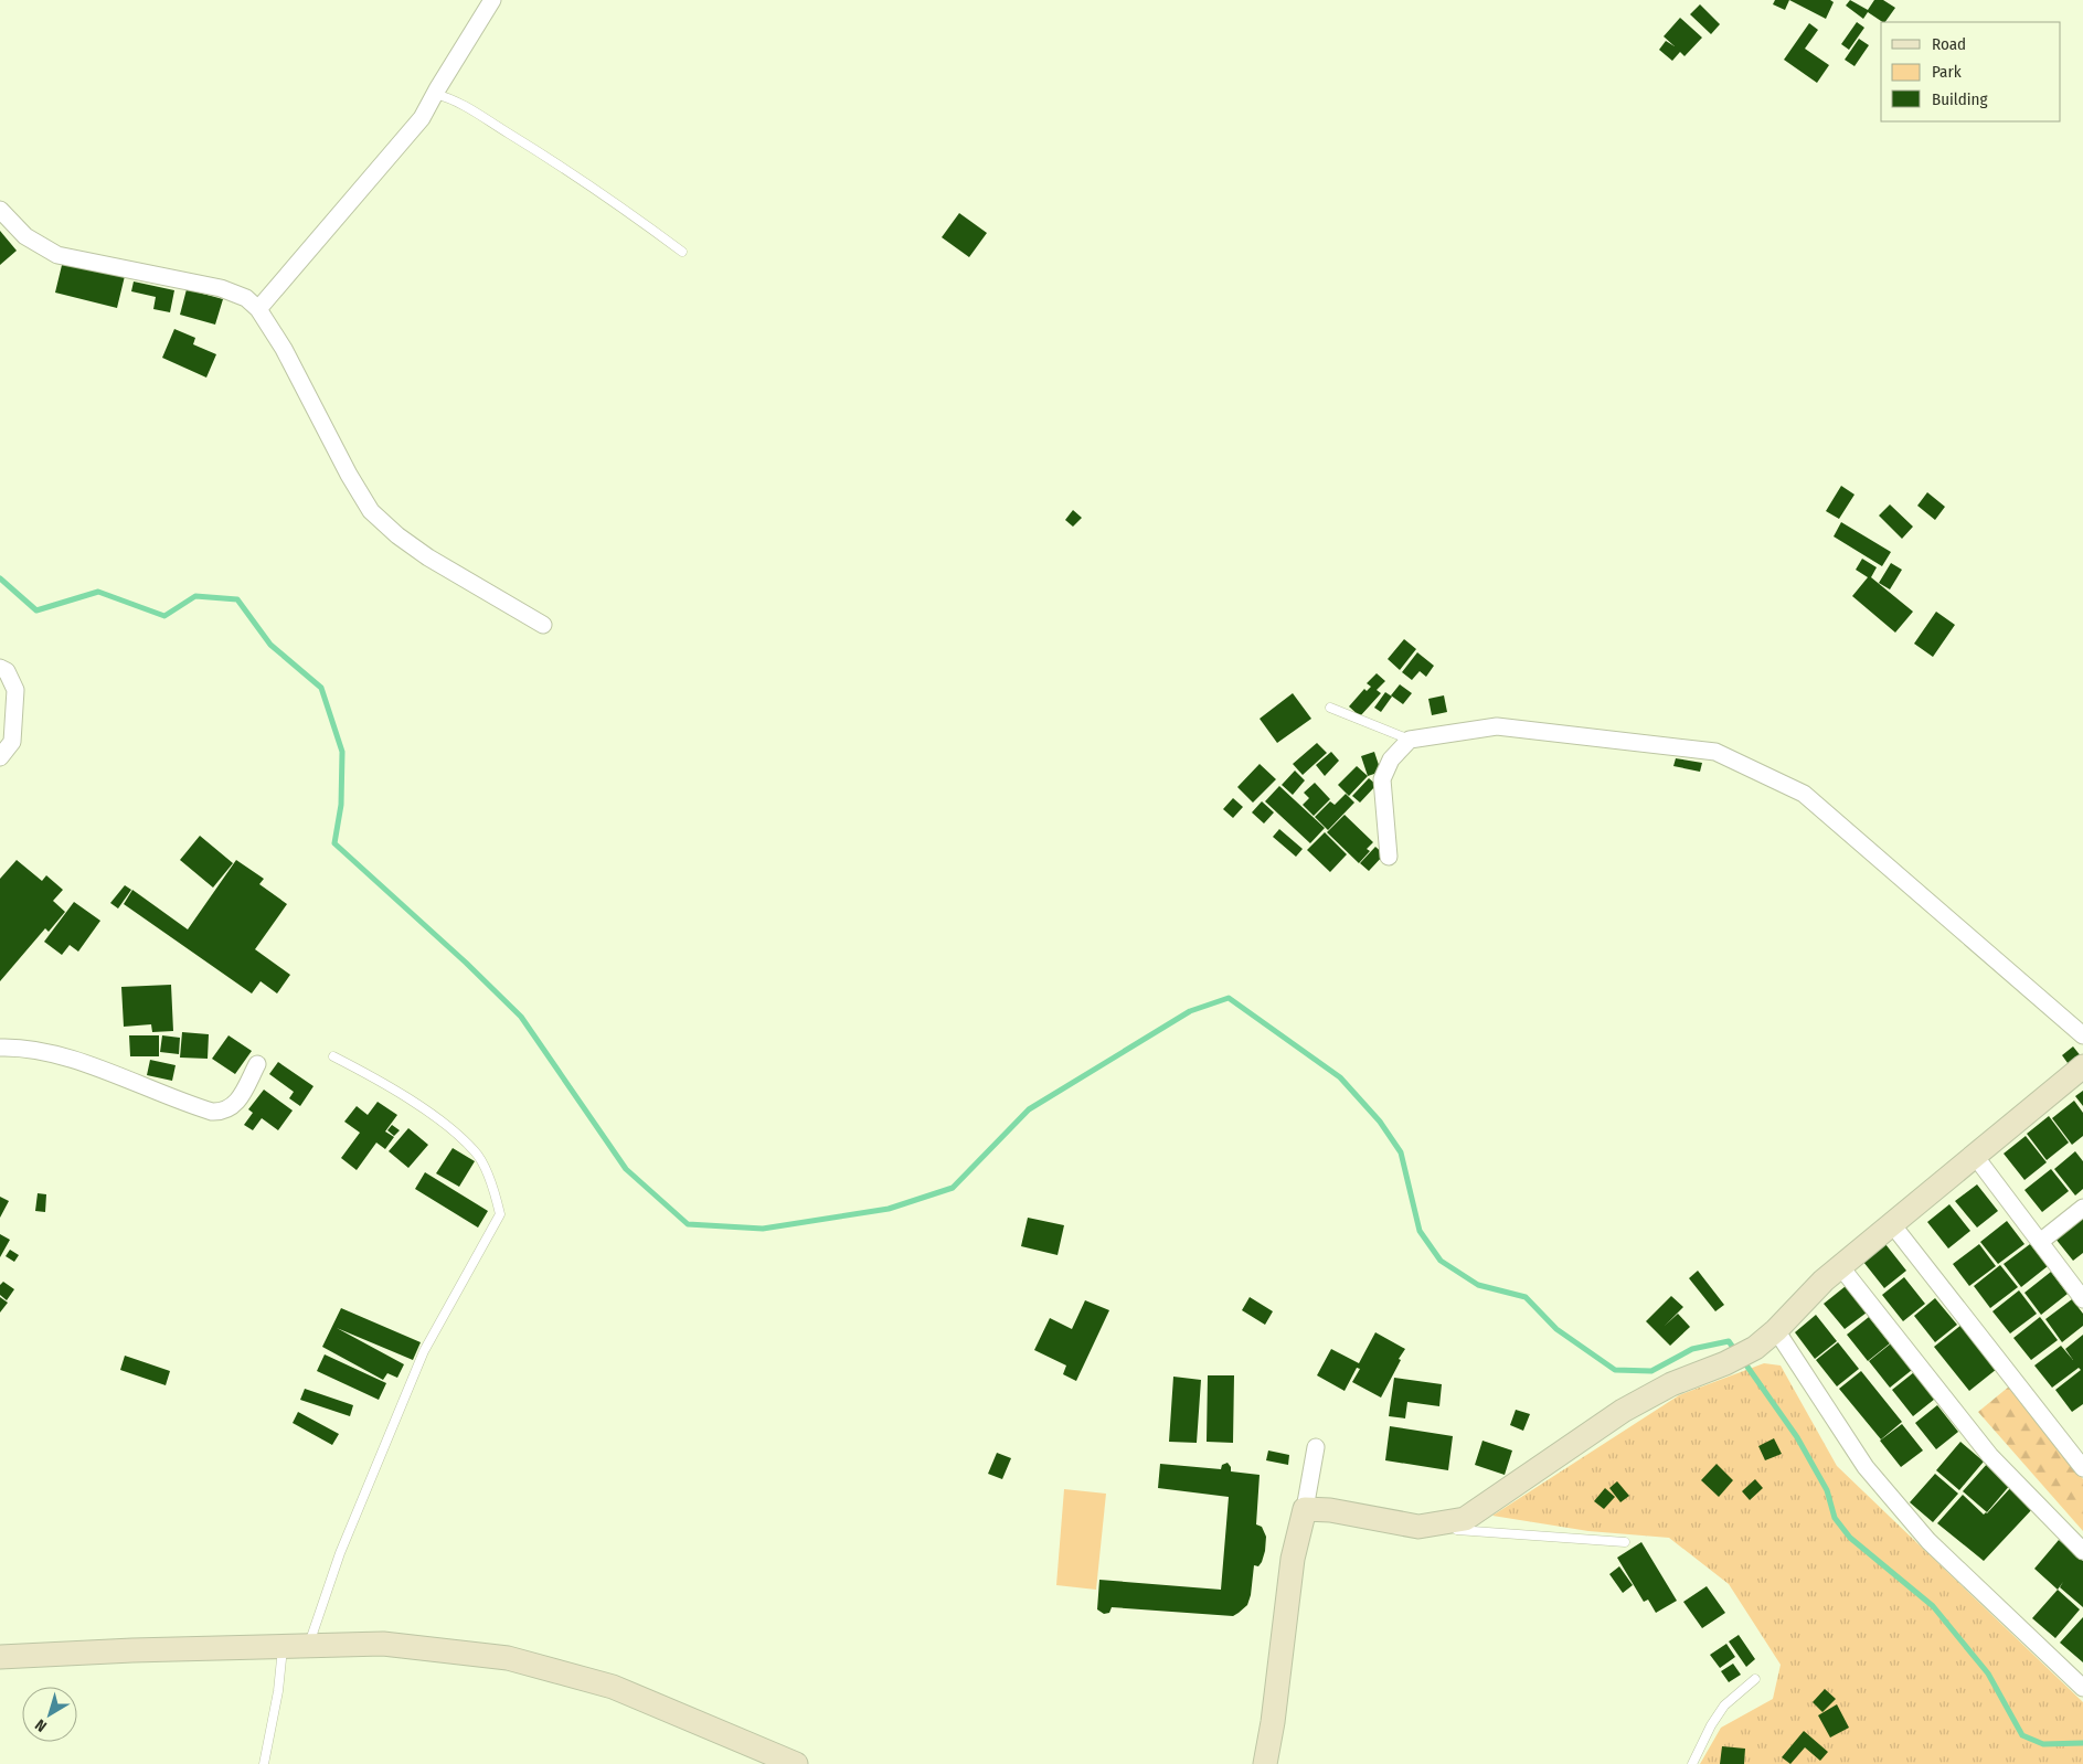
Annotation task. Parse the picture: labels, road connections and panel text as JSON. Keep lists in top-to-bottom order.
{
  "legend": ["Road", "Park", "Building"],
  "north": "bottom left"
}
